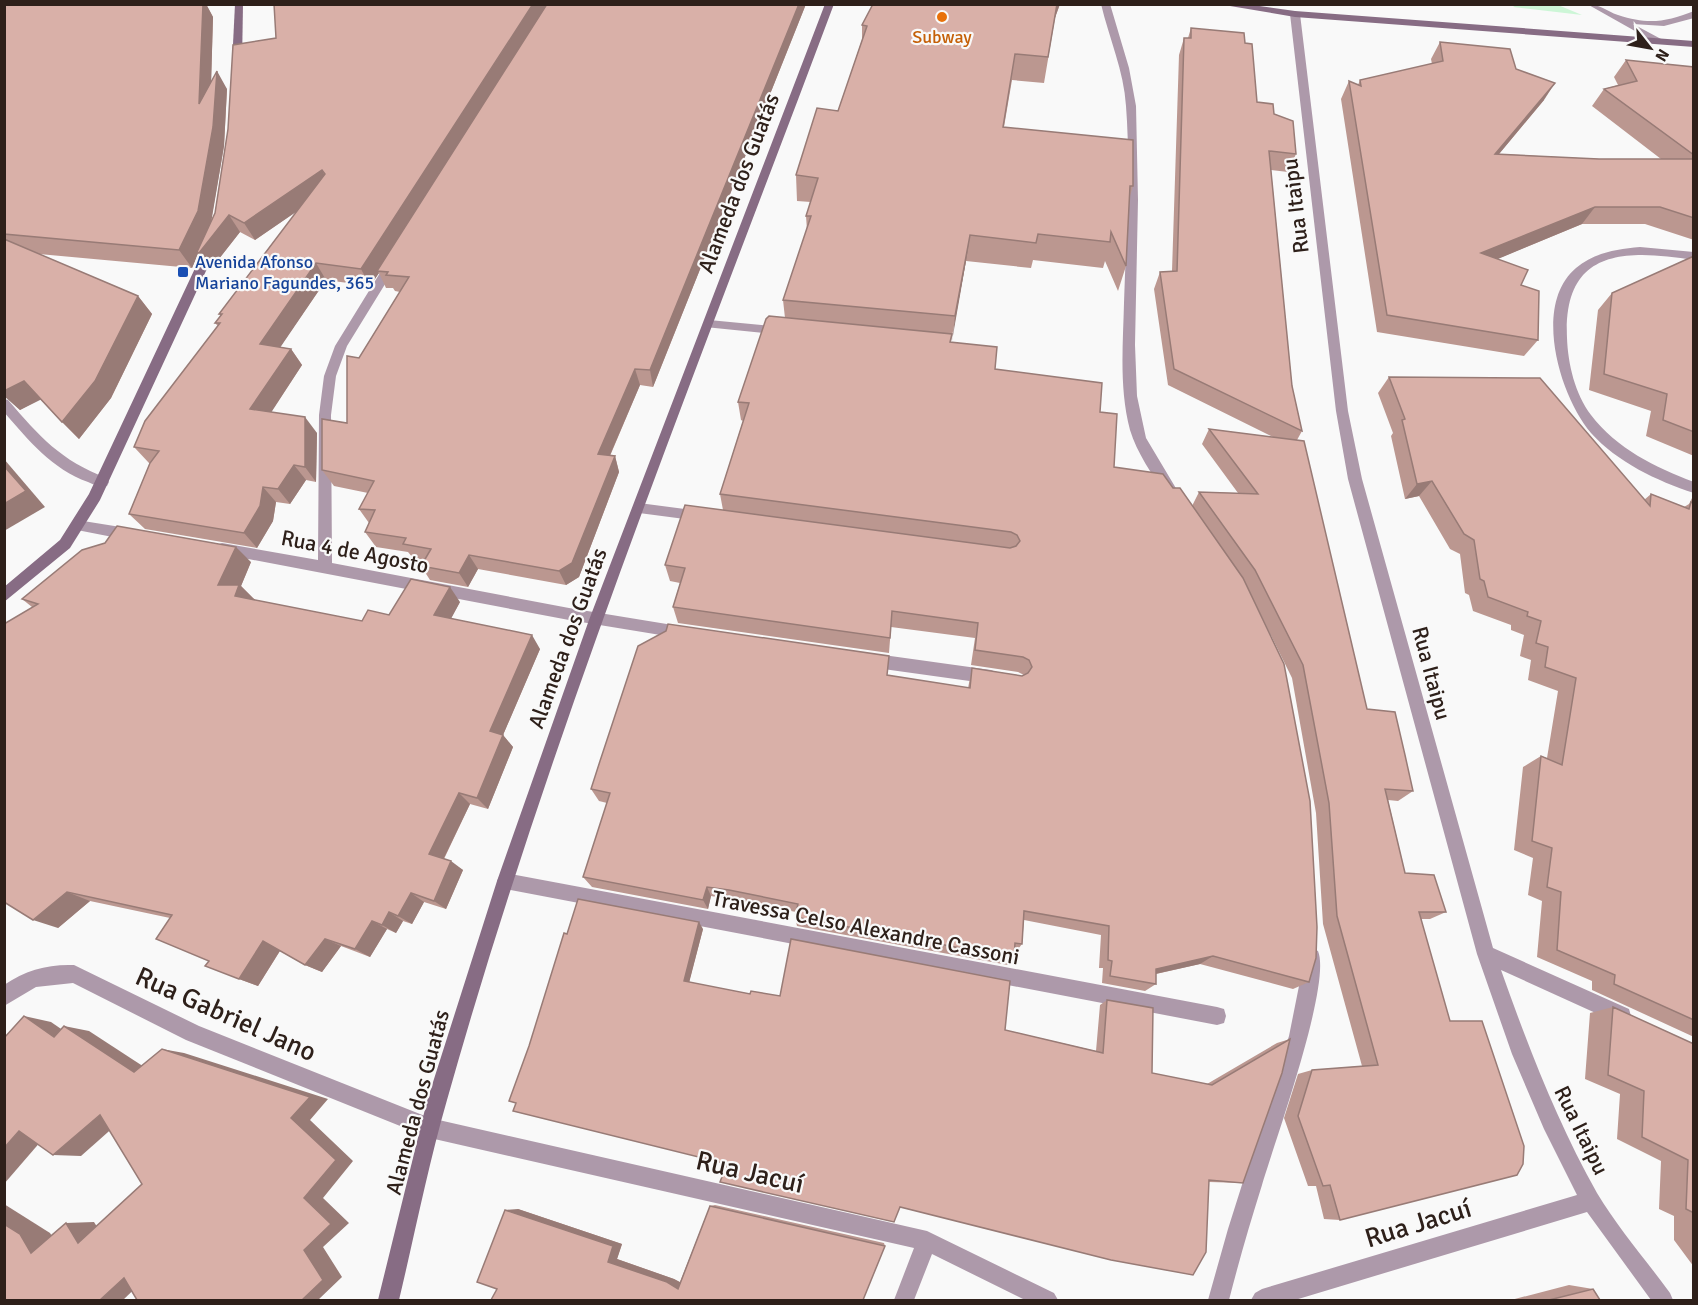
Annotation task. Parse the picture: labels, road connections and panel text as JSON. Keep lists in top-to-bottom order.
{
  "streets": {
    "street": [
      "Alameda dos Guatás",
      "Rua Itaipu",
      "Rua 4 de Agosto",
      "Travessa Celso Alexandre Cassoni",
      "Rua Gabriel Jano",
      "Rua Jacuí"
    ]
  },
  "crossings": [
    ["Alameda dos Guatás", "Rua 4 de Agosto"],
    ["Alameda dos Guatás", "Travessa Celso Alexandre Cassoni"],
    ["Alameda dos Guatás", "Rua Gabriel Jano"],
    ["Alameda dos Guatás", "Rua Jacuí"],
    ["Rua Itaipu", "Rua Jacuí"],
    ["Rua Gabriel Jano", "Rua Jacuí"]
  ],
  "places": {
    "other": ["Subway"],
    "transit": ["Avenida Afonso Mariano Fagundes, 365"]
  },
  "north": "bottom right"
}
